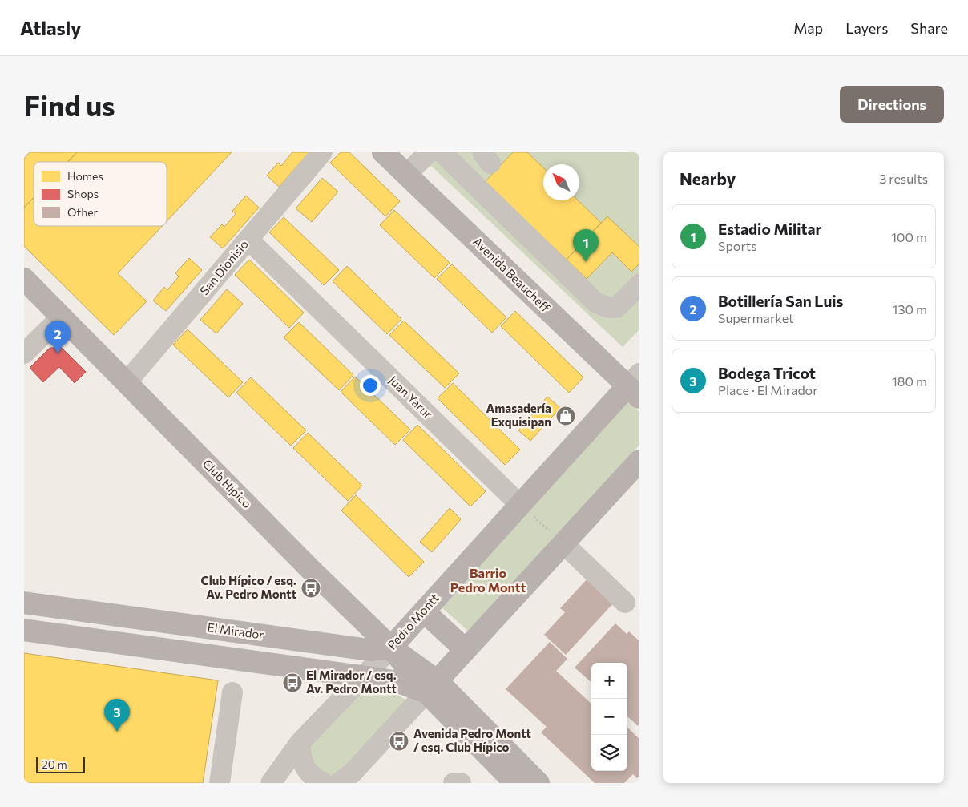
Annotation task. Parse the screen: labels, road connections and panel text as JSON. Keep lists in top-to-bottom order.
{
  "streets": {
    "main road": [
      "Avenida Beaucheff",
      "Club Hípico",
      "Pedro Montt",
      "El Mirador"
    ],
    "street": ["San Dionisio", "Juan Yarur"]
  },
  "crossings": [
    ["San Dionisio", "Juan Yarur"],
    ["San Dionisio", "Club Hípico"],
    ["Avenida Beaucheff", "Pedro Montt"],
    ["Juan Yarur", "Pedro Montt"],
    ["Club Hípico", "Pedro Montt"],
    ["Club Hípico", "El Mirador"],
    ["Pedro Montt", "El Mirador"]
  ],
  "districts": ["Barrio Pedro Montt"],
  "places": {
    "shop": ["Amasadería Exquisipan"],
    "bus stop": ["Club Hípico / esq. Av. Pedro Montt", "El Mirador / esq. Av. Pedro Montt", "Avenida Pedro Montt / esq. Club Hípico"]
  },
  "legend": ["Homes", "Shops", "Other"],
  "scale_bar": "20 m",
  "north": "top left",
  "page": {
    "header": "Atlasly",
    "nav": ["Map", "Layers", "Share"],
    "buttons": "Directions",
    "title": "Find us",
    "heading": ["Nearby", "3 results"],
    "list": [
      {
        "mark": "1",
        "name": "Estadio Militar",
        "note": "Sports",
        "value": "100 m"
      },
      {
        "mark": "2",
        "name": "Botillería San Luis",
        "note": "Supermarket",
        "value": "130 m"
      },
      {
        "mark": "3",
        "name": "Bodega Tricot",
        "note": "Place · El Mirador",
        "value": "180 m"
      }
    ],
    "pins": ["1", "2", "3"],
    "map_buttons": ["+", "−"],
    "scale": "20 m"
  }
}
